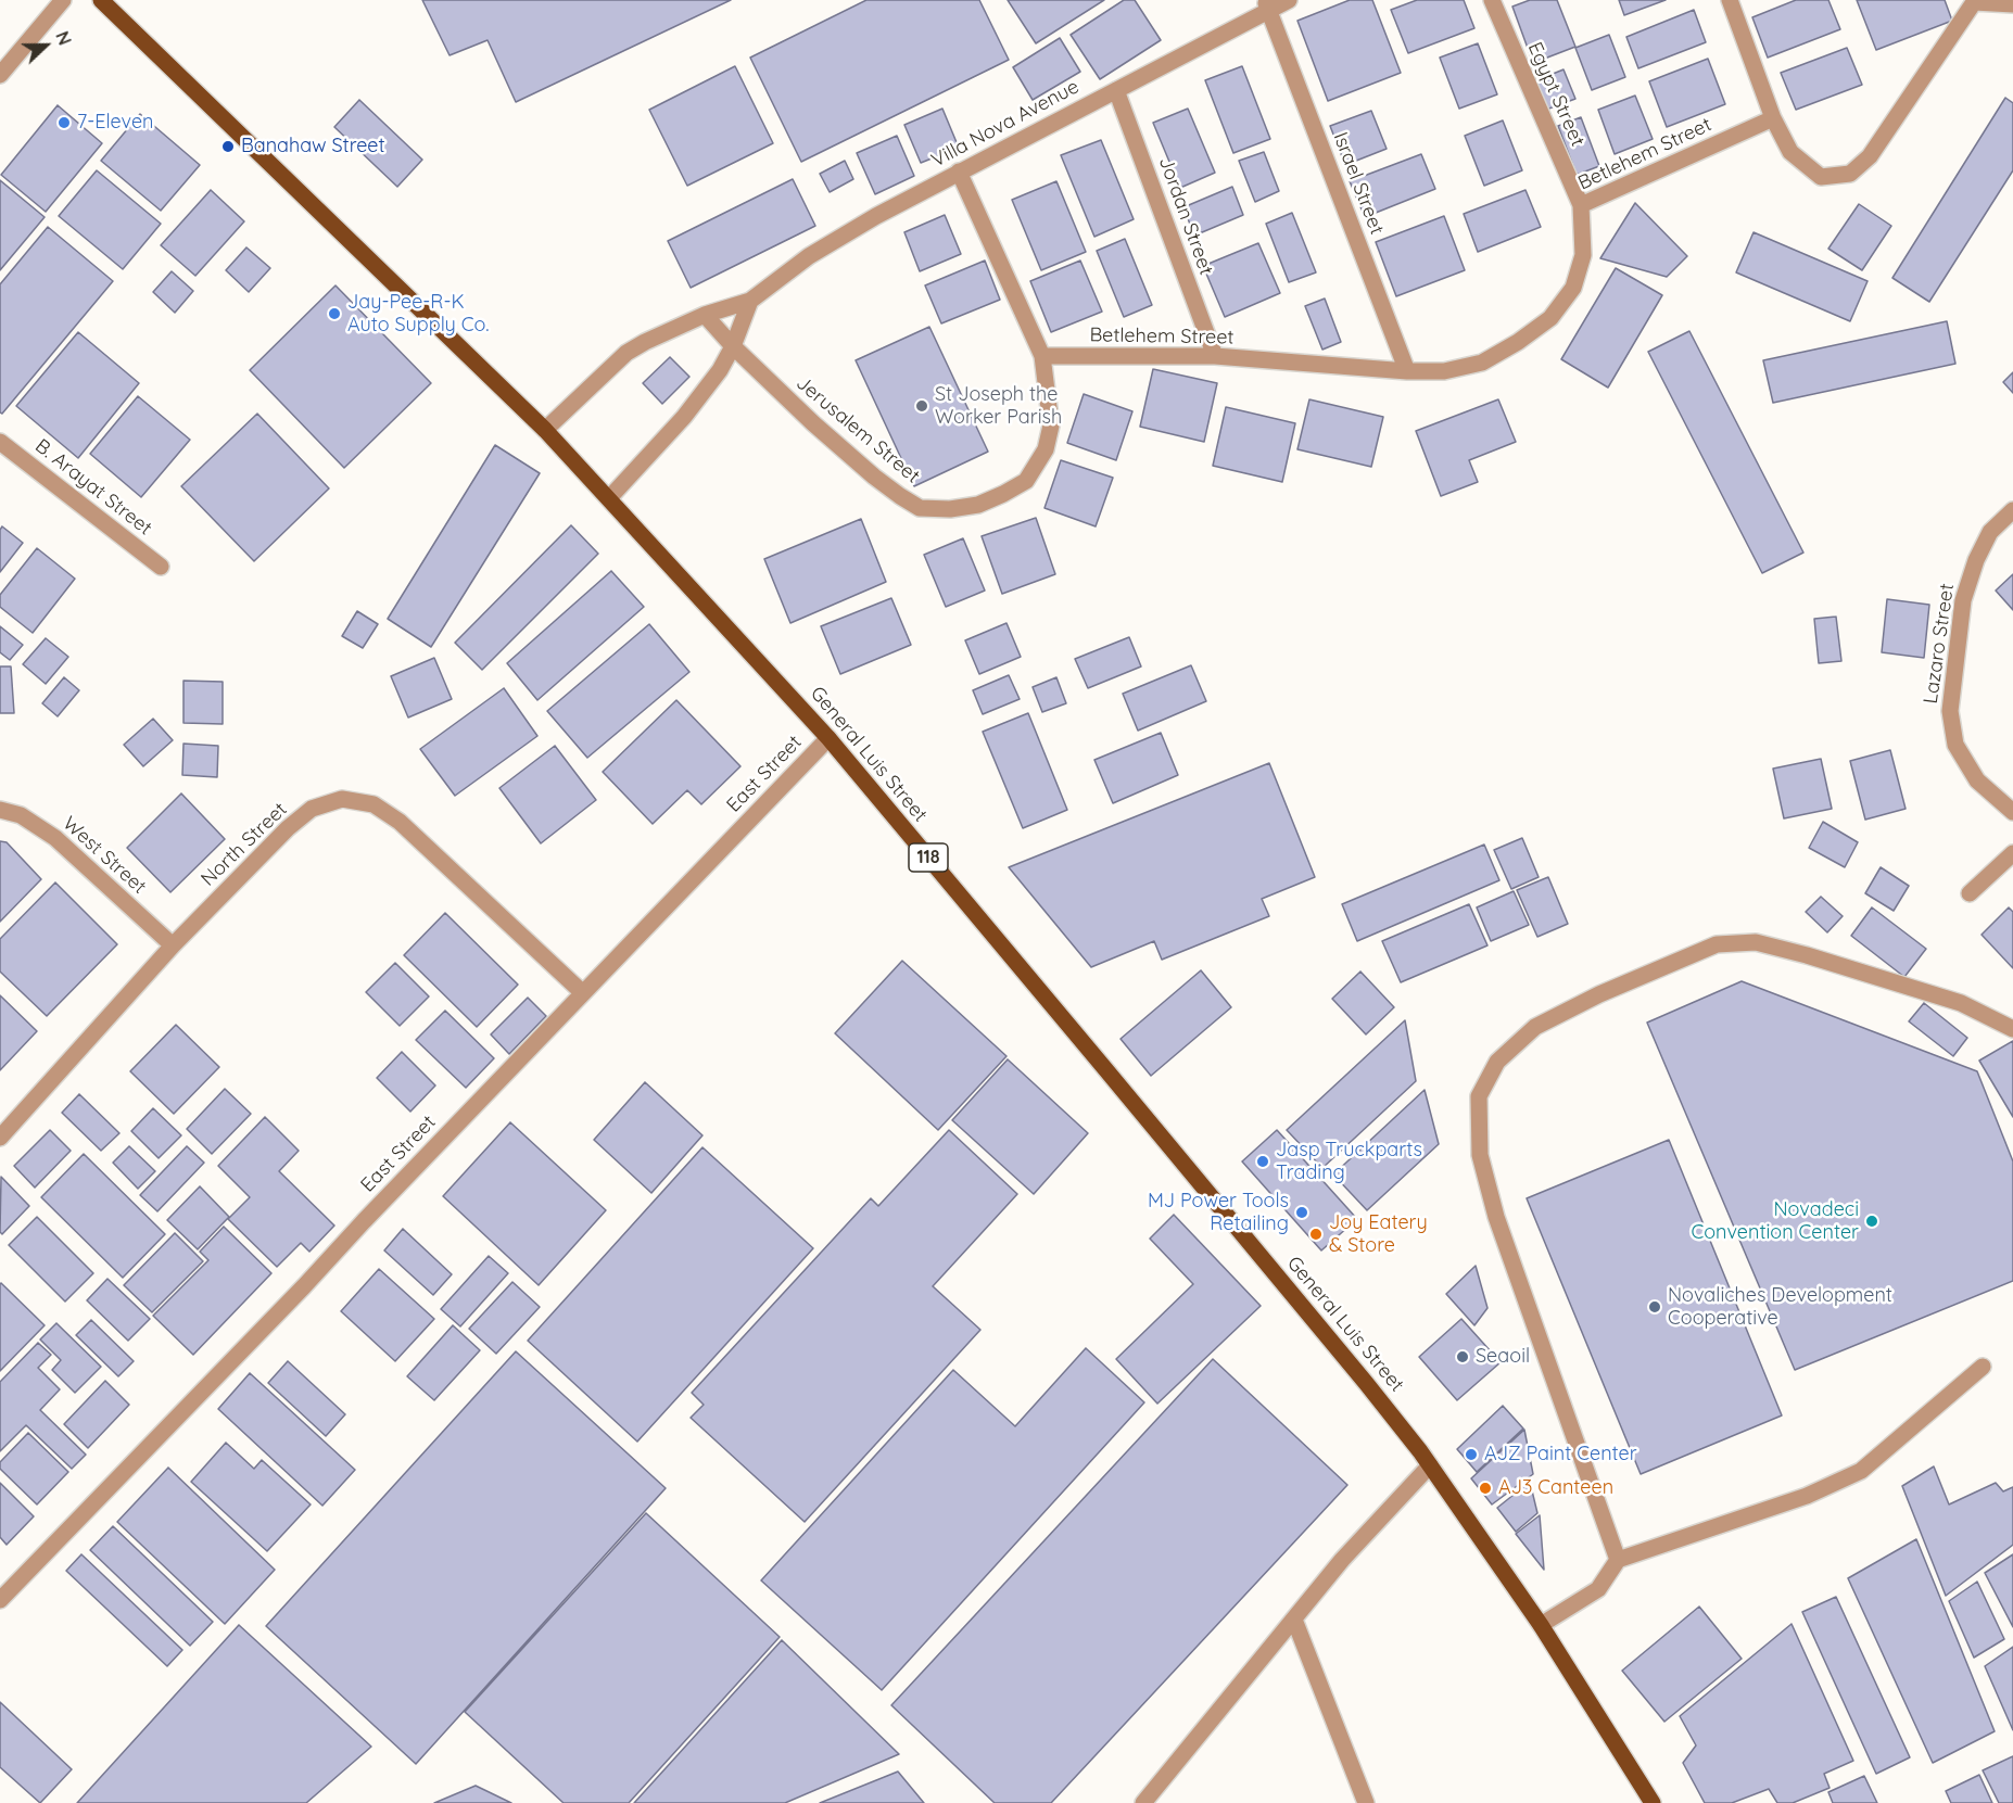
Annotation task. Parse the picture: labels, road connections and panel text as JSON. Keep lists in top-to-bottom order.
{
  "streets": {
    "main road": ["General Luis Street", "118"],
    "street": [
      "Egypt Street",
      "Villa Nova Avenue",
      "Betlehem Street",
      "Israel Street",
      "Jordan Street",
      "Jerusalem Street",
      "B. Arayat Street",
      "Lazaro Street",
      "East Street",
      "North Street",
      "West Street"
    ]
  },
  "crossings": [
    ["Egypt Street", "Betlehem Street"],
    ["Villa Nova Avenue", "Israel Street"],
    ["Villa Nova Avenue", "Jordan Street"],
    ["Villa Nova Avenue", "Jerusalem Street"],
    ["Villa Nova Avenue", "General Luis Street"],
    ["Betlehem Street", "Israel Street"],
    ["Betlehem Street", "Jordan Street"],
    ["Betlehem Street", "Jerusalem Street"],
    ["General Luis Street", "East Street"],
    ["East Street", "North Street"],
    ["North Street", "West Street"]
  ],
  "places": [
    "7-Eleven",
    "Banahaw Street",
    "Jay-Pee-R-K Auto Supply Co.",
    "St Joseph the Worker Parish",
    "Jasp Truckparts Trading",
    "MJ Power Tools Retailing",
    "Novadeci Convention Center",
    "Joy Eatery & Store",
    "Novaliches Development Cooperative",
    "Seaoil",
    "AJZ Paint Center",
    "AJ3 Canteen"
  ],
  "north": "right"
}
